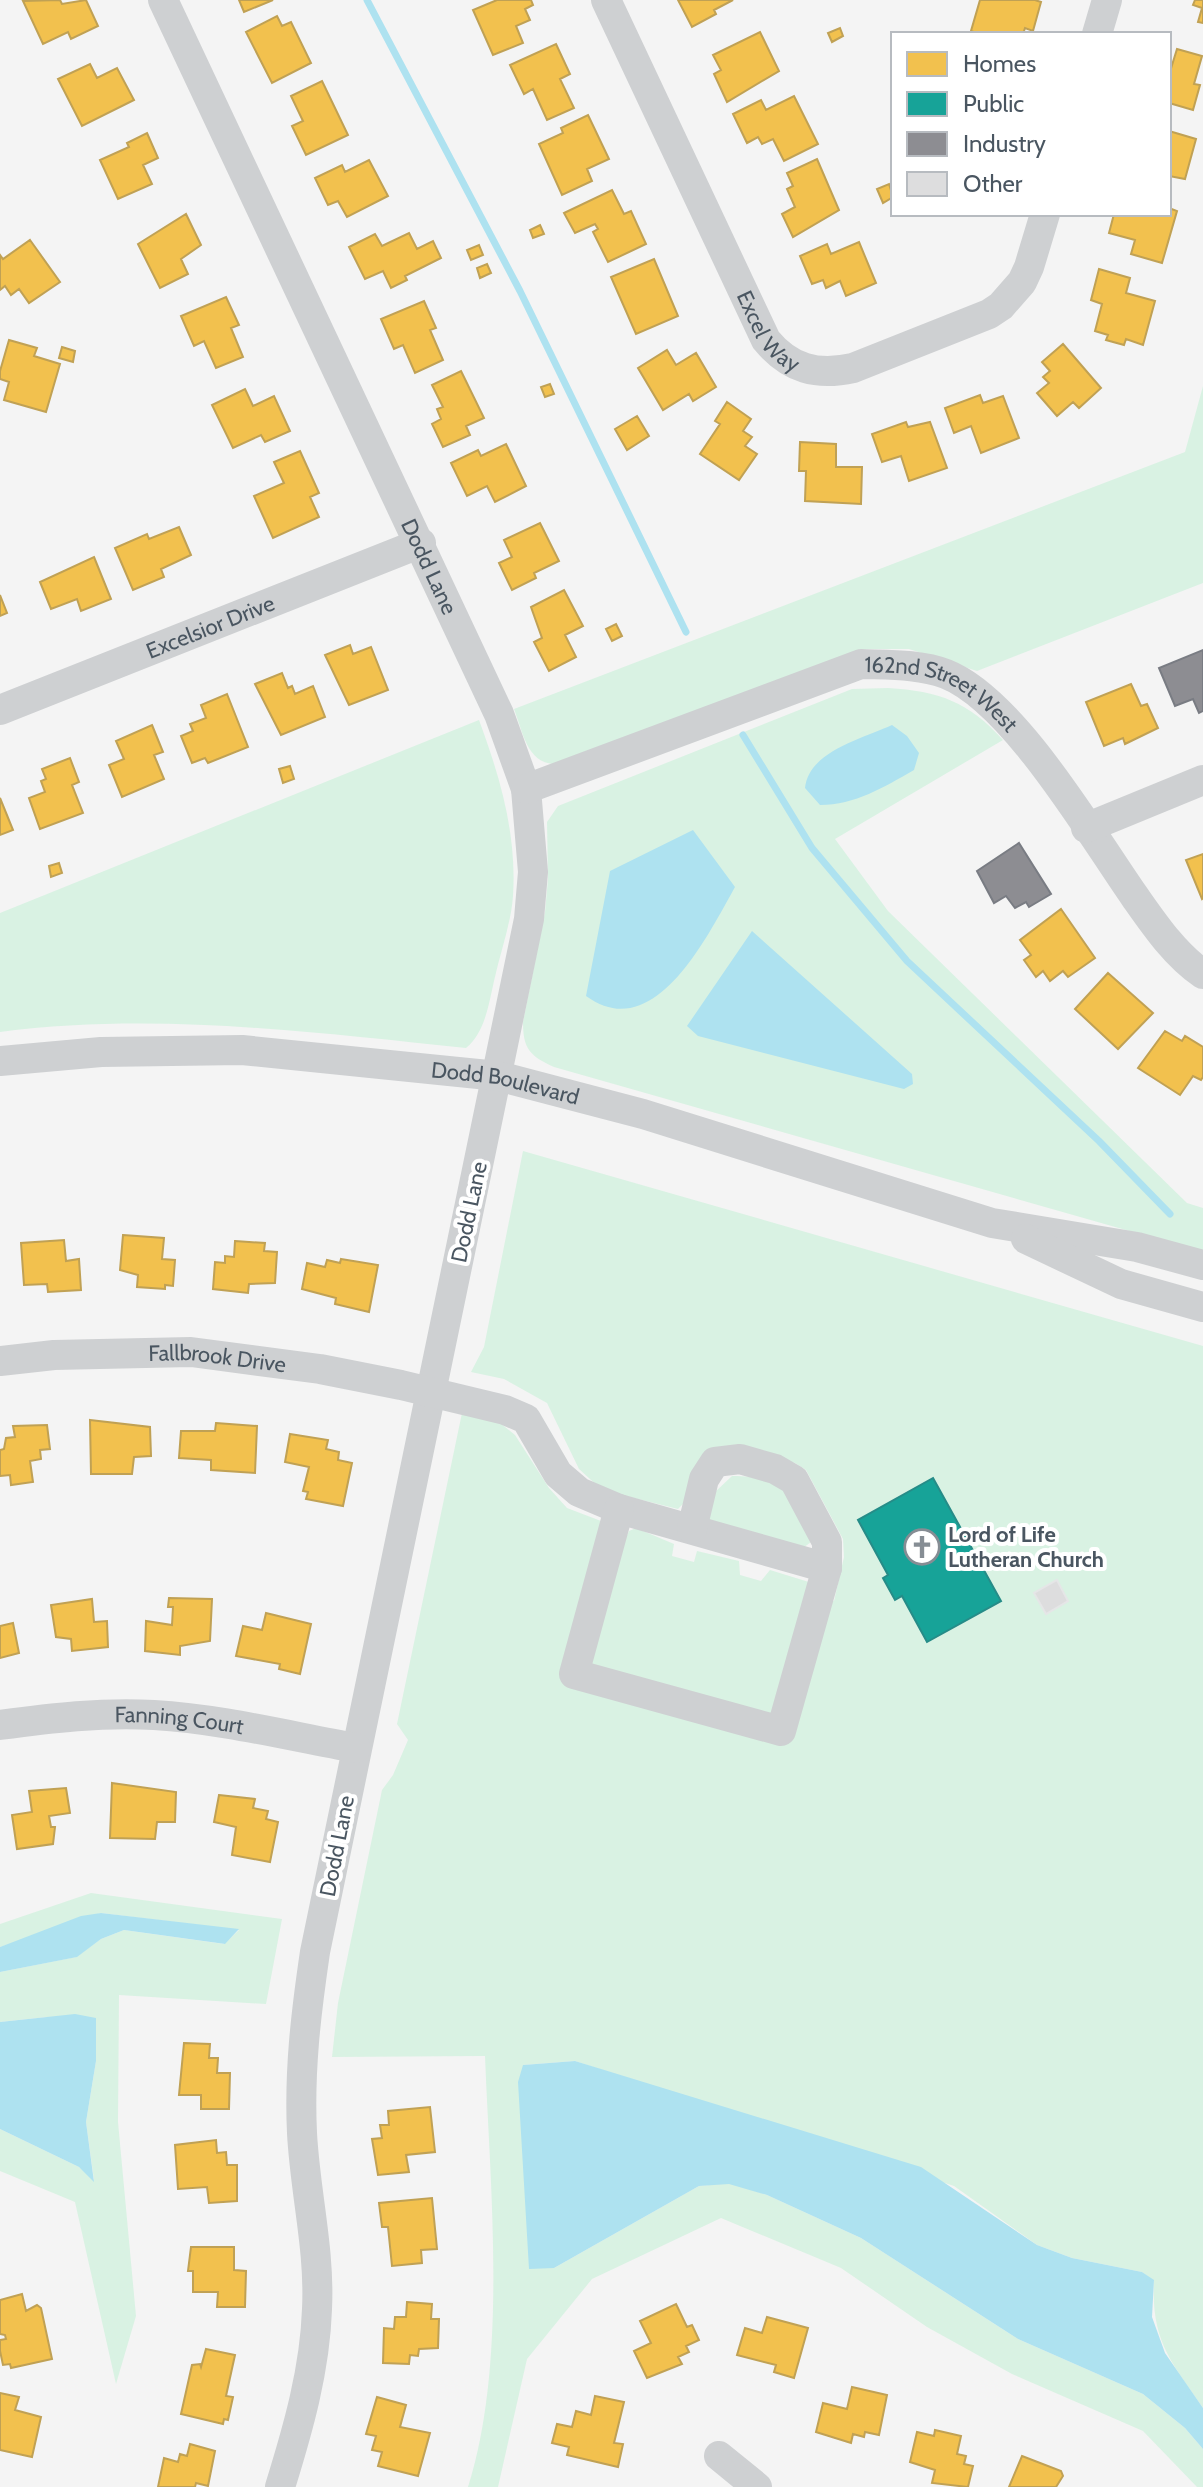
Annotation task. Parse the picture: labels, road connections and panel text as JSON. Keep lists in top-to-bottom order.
{
  "streets": {
    "street": [
      "Excel Way",
      "Dodd Lane",
      "Excelsior Drive",
      "162nd Street West",
      "Dodd Boulevard",
      "Fallbrook Drive",
      "Fanning Court"
    ]
  },
  "crossings": [
    ["Dodd Lane", "Excelsior Drive"],
    ["Dodd Lane", "162nd Street West"],
    ["Dodd Lane", "Dodd Boulevard"],
    ["Dodd Lane", "Fallbrook Drive"],
    ["Dodd Lane", "Fanning Court"]
  ],
  "places": {
    "church": ["Lord of Life Lutheran Church"]
  },
  "legend": [
    "Homes",
    "Public",
    "Industry",
    "Other"
  ]
}
